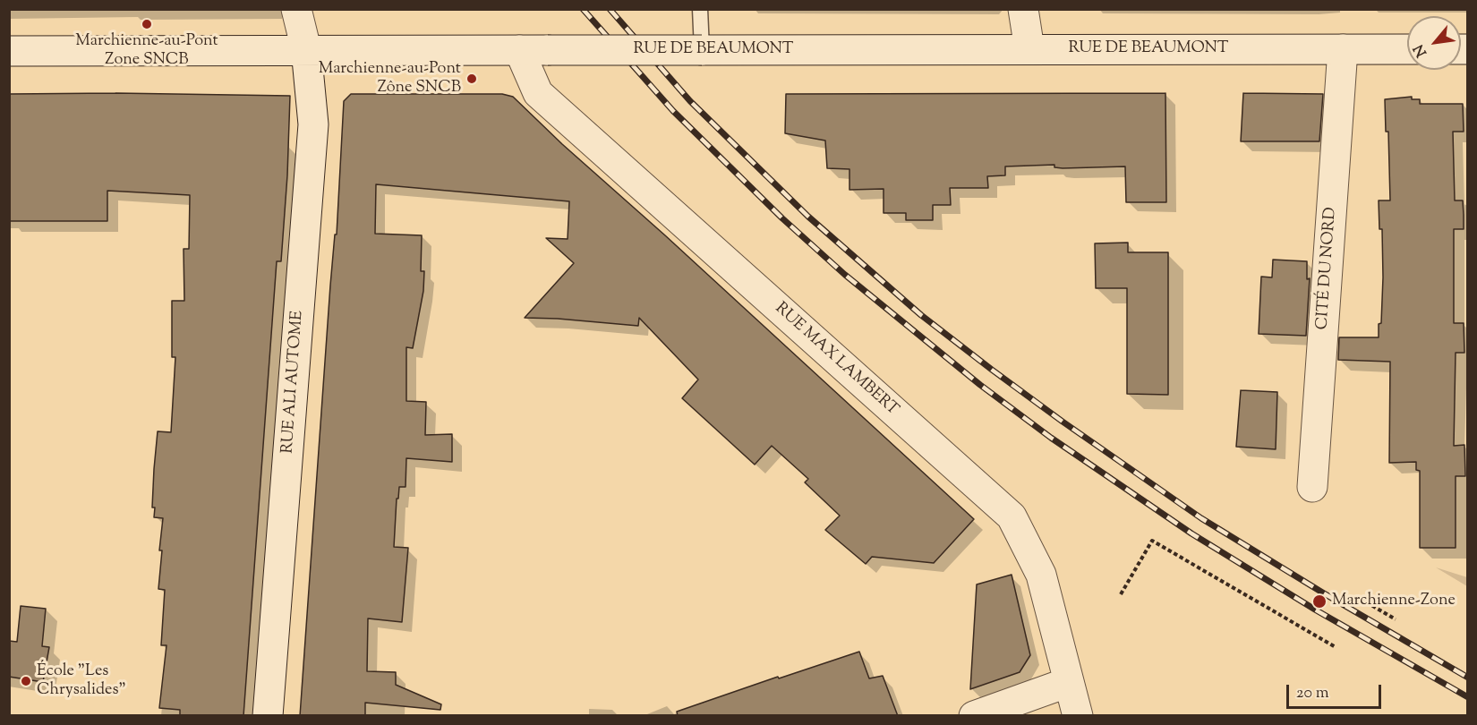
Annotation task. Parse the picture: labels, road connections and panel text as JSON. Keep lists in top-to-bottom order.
{
  "streets": {
    "street": [
      "RUE DE BEAUMONT",
      "CITÉ DU NORD",
      "RUE MAX LAMBERT",
      "RUE ALI AUTOME"
    ]
  },
  "crossings": [
    ["RUE DE BEAUMONT", "CITÉ DU NORD"],
    ["RUE DE BEAUMONT", "RUE MAX LAMBERT"],
    ["RUE DE BEAUMONT", "RUE ALI AUTOME"]
  ],
  "places": [
    "Marchienne-au-Pont Zone SNCB",
    "Marchienne-au-Pont Zône SNCB",
    "Marchienne-Zone",
    "École \"Les Chrysalides\""
  ],
  "scale_bar": "20 m",
  "north": "bottom left"
}
